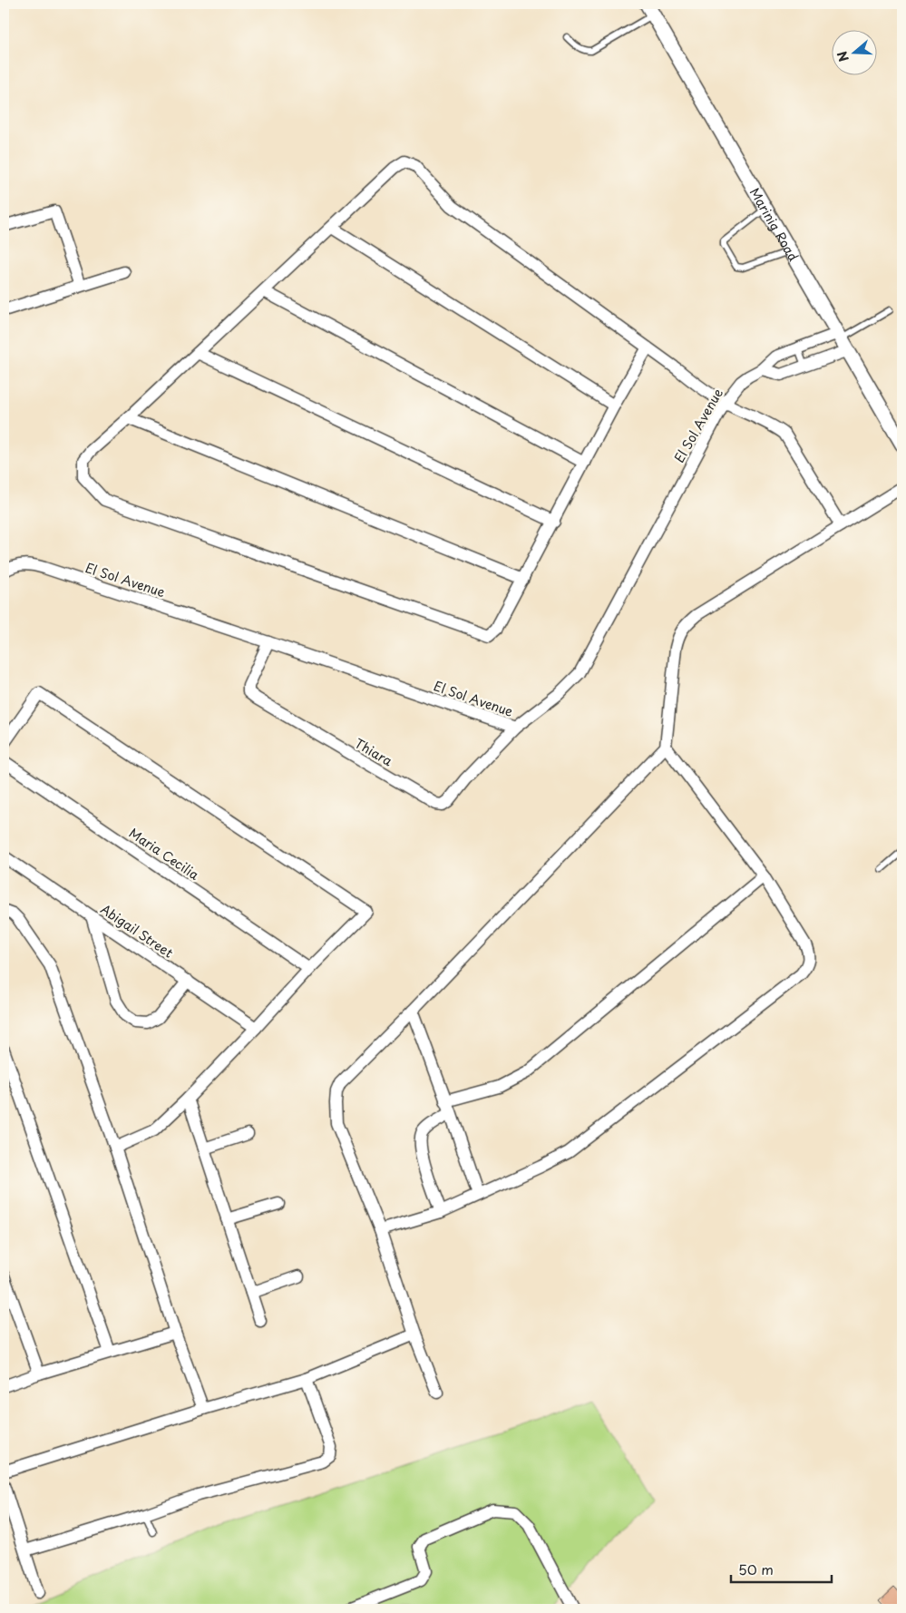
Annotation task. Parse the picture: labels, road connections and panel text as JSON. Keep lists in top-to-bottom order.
{
  "streets": {
    "street": [
      "Marinig Road",
      "El Sol Avenue",
      "Thiara",
      "Maria Cecilia",
      "Abigail Street"
    ]
  },
  "crossings": [
    ["Marinig Road", "El Sol Avenue"],
    ["El Sol Avenue", "Thiara"]
  ],
  "scale_bar": "50 m",
  "north": "left"
}
